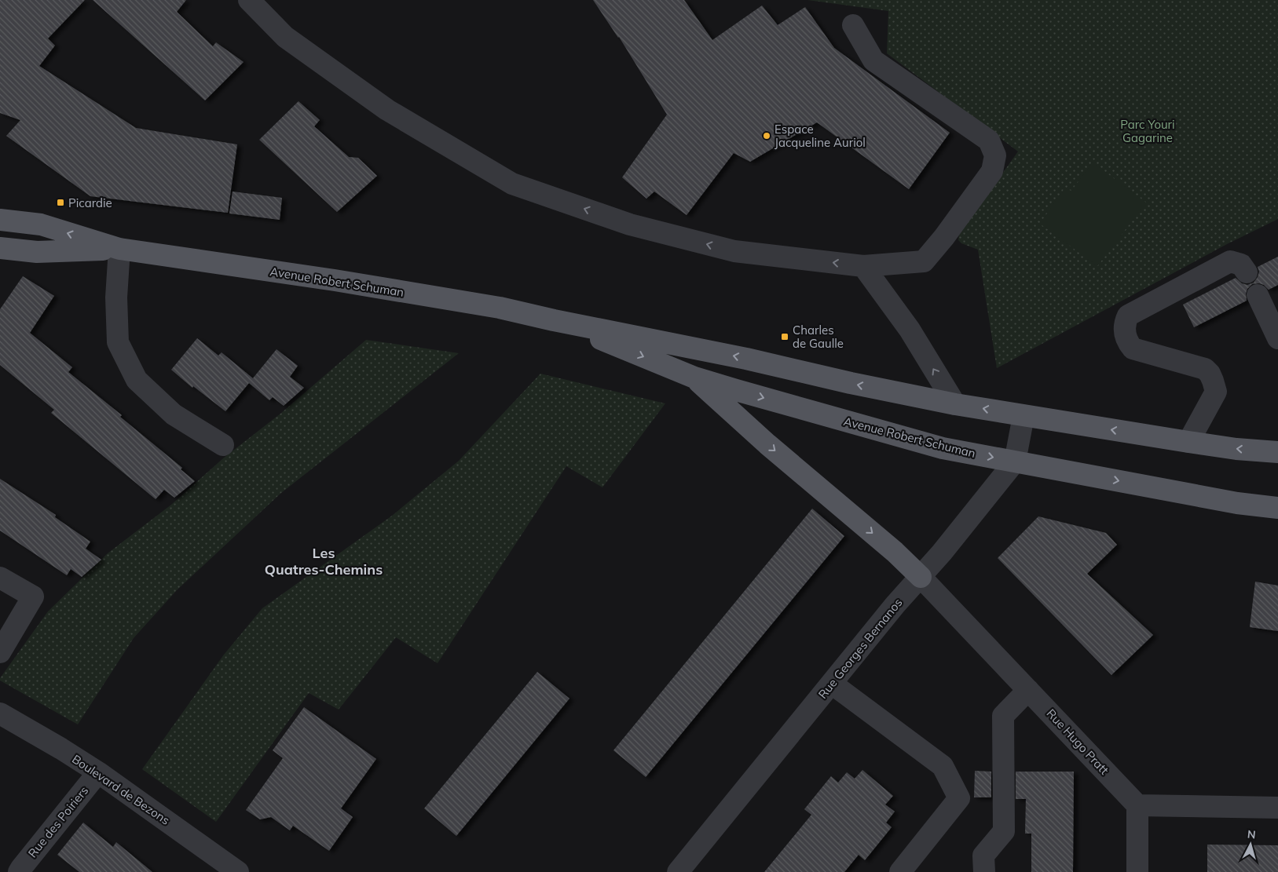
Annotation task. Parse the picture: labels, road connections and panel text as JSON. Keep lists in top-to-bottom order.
{
  "streets": {
    "main road": ["Avenue Robert Schuman"],
    "street": [
      "Rue Georges Bernanos",
      "Rue Hugo Pratt",
      "Boulevard de Bezons",
      "Rue des Poiriers"
    ]
  },
  "crossings": [
    ["Avenue Robert Schuman", "Rue Georges Bernanos"],
    ["Rue Georges Bernanos", "Rue Hugo Pratt"],
    ["Boulevard de Bezons", "Rue des Poiriers"]
  ],
  "districts": ["Les Quatres-Chemins"],
  "parks": ["Parc Youri Gagarine"],
  "places": {
    "other": ["Espace Jacqueline Auriol"],
    "transit": ["Picardie", "Charles de Gaulle"]
  },
  "north": "top"
}
